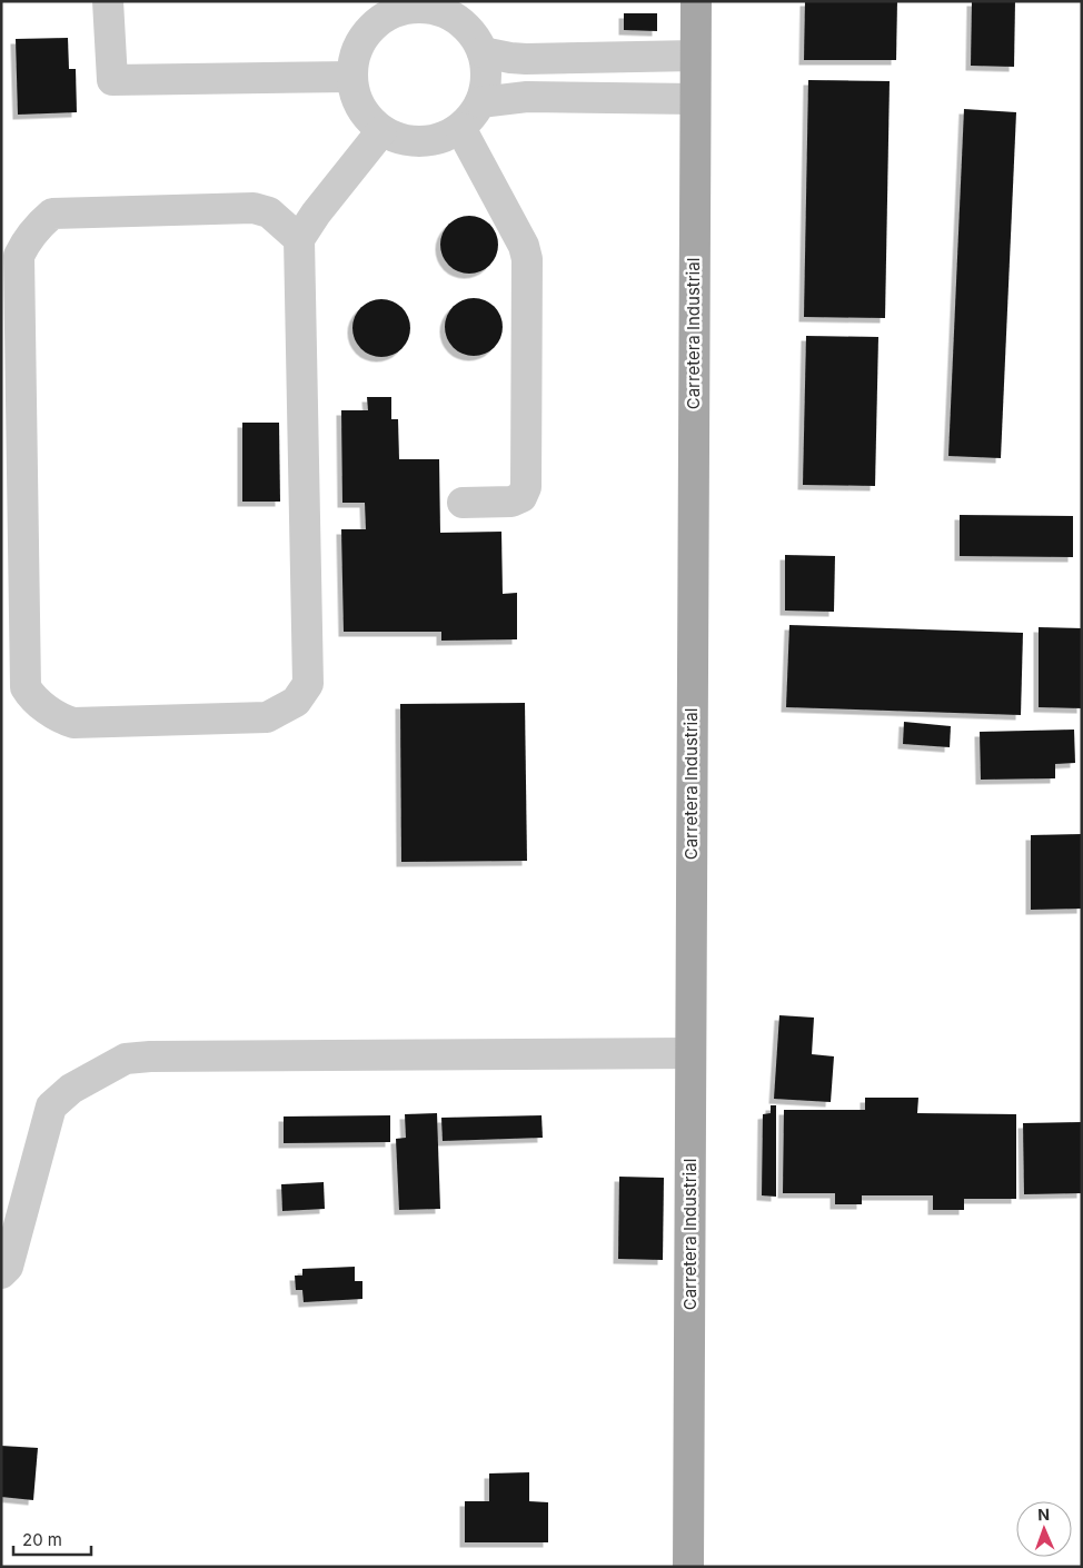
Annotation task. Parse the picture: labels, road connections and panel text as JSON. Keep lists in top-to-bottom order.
{
  "streets": {
    "main road": ["Carretera Industrial"]
  },
  "scale_bar": "20 m",
  "north": "top"
}
